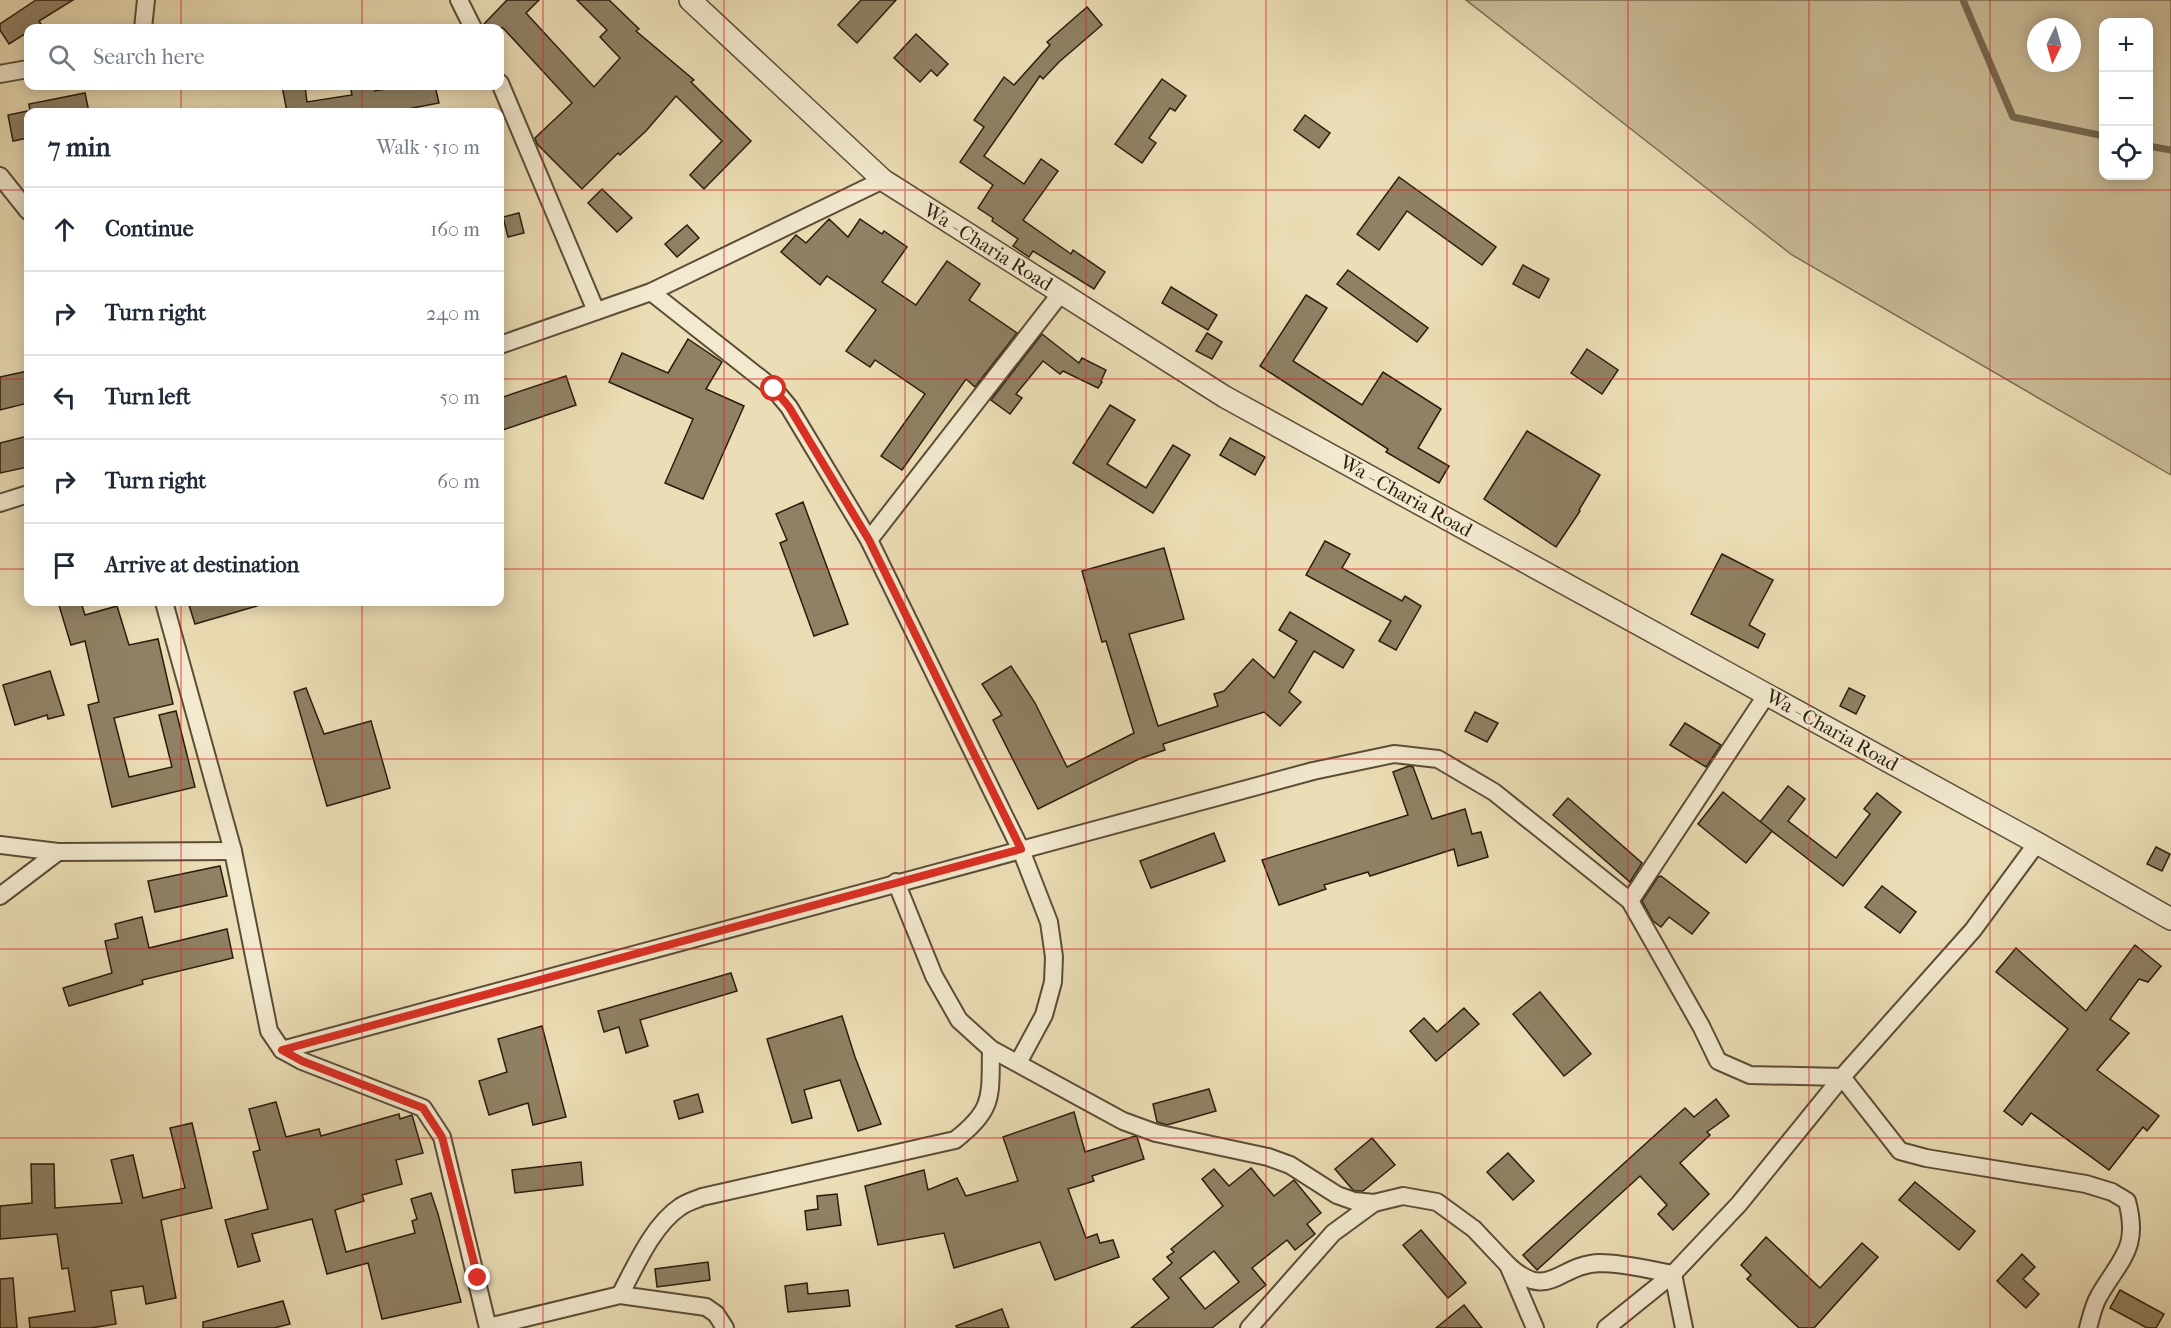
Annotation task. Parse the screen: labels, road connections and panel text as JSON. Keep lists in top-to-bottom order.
{
  "streets": {
    "street": ["Wa - Charia Road"]
  },
  "north": "bottom",
  "page": {
    "map_buttons": ["+", "−"],
    "search": "Search here",
    "heading": ["7 min", "Walk · 510 m"],
    "list": [
      ["Continue", "160 m"],
      ["Turn right", "240 m"],
      ["Turn left", "50 m"],
      ["Turn right", "60 m"],
      "Arrive at destination"
    ]
  }
}
